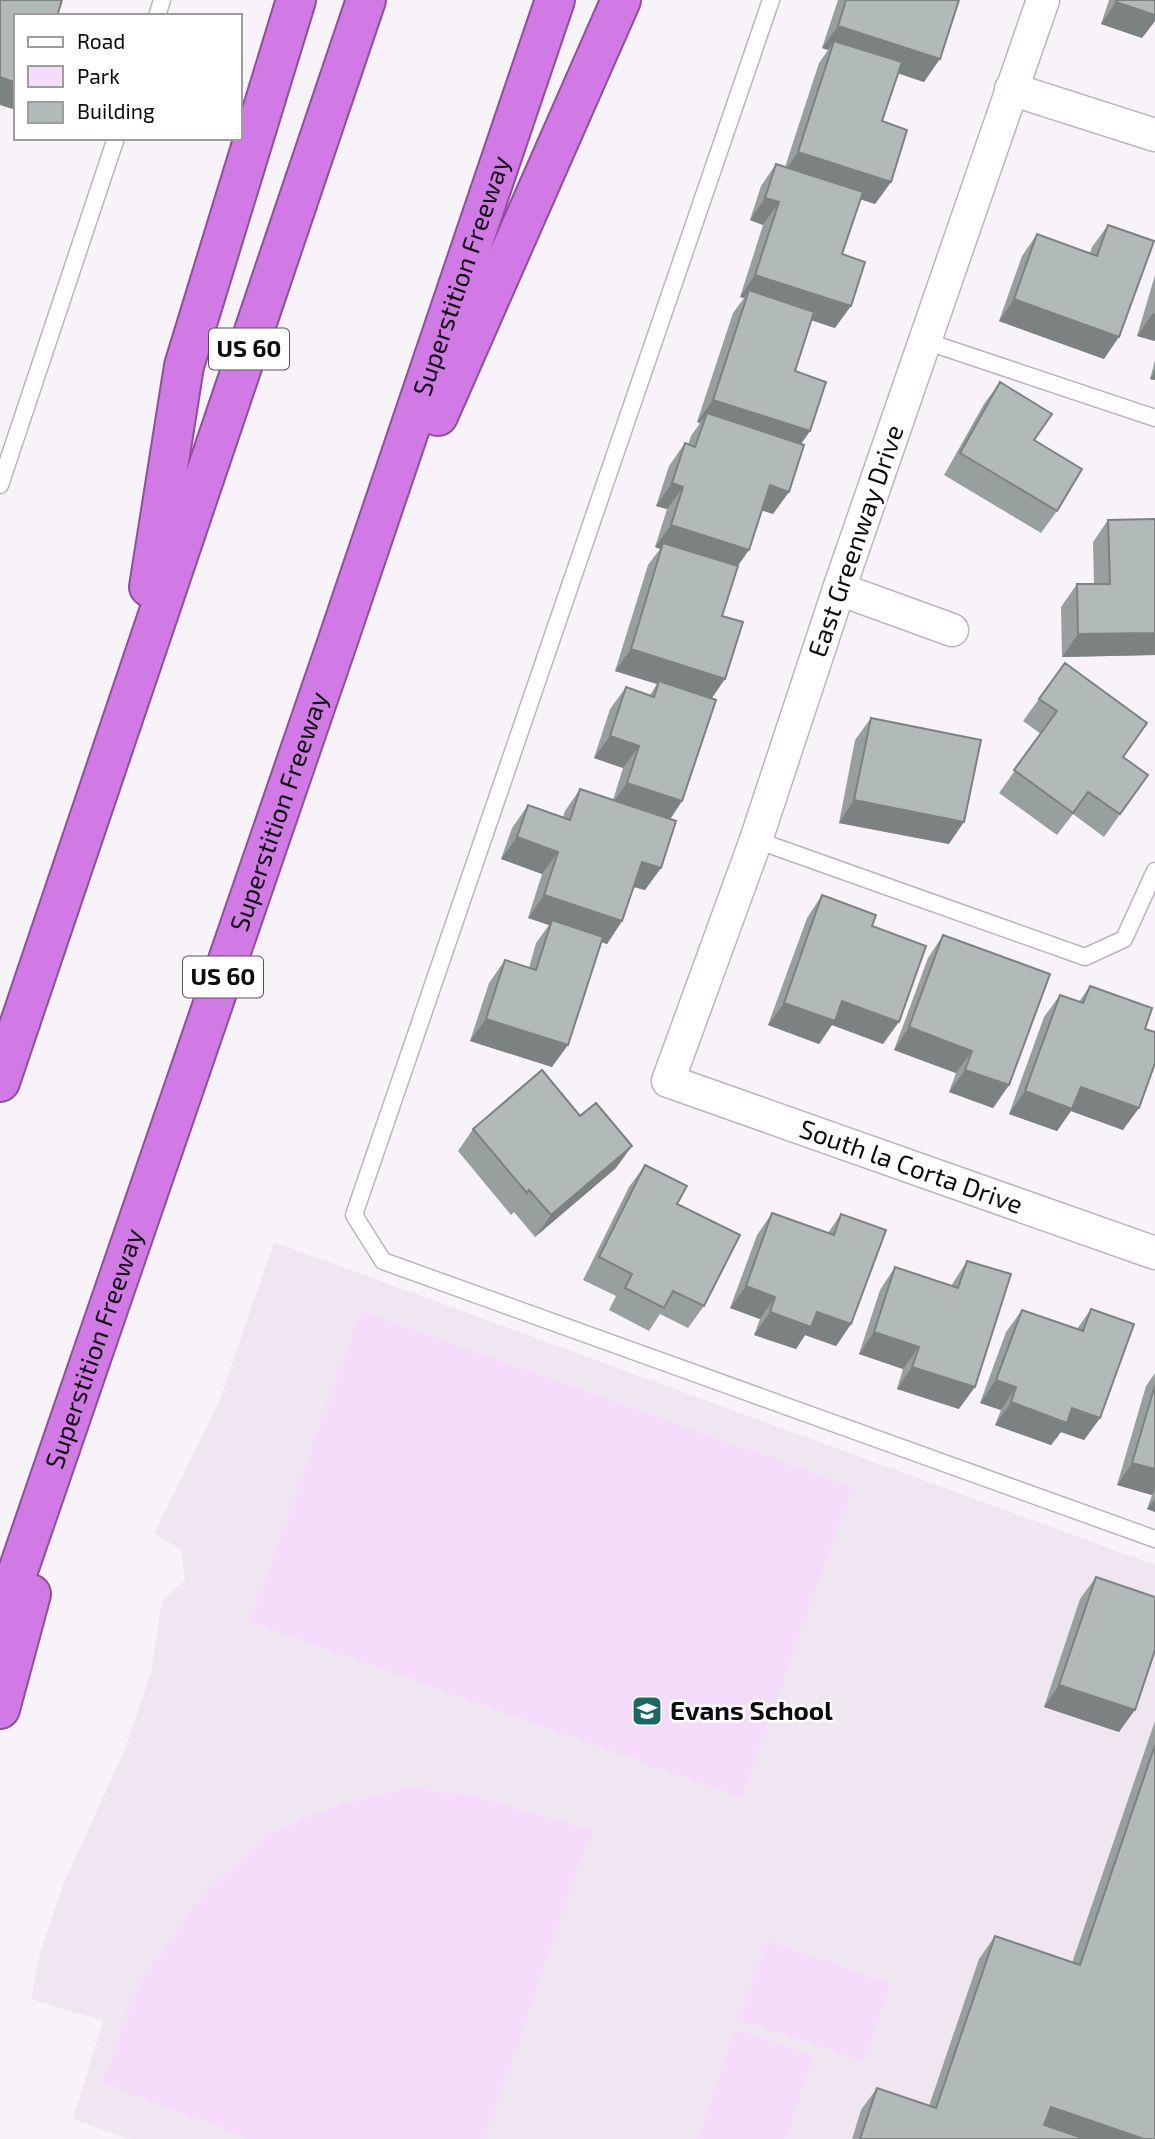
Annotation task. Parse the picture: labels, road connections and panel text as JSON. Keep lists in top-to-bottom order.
{
  "streets": {
    "highway": ["Superstition Freeway", "US 60"],
    "street": ["East Greenway Drive", "South la Corta Drive"]
  },
  "crossings": [
    ["East Greenway Drive", "South la Corta Drive"]
  ],
  "places": {
    "school or university": ["Evans School"]
  },
  "legend": ["Road", "Park", "Building"]
}
